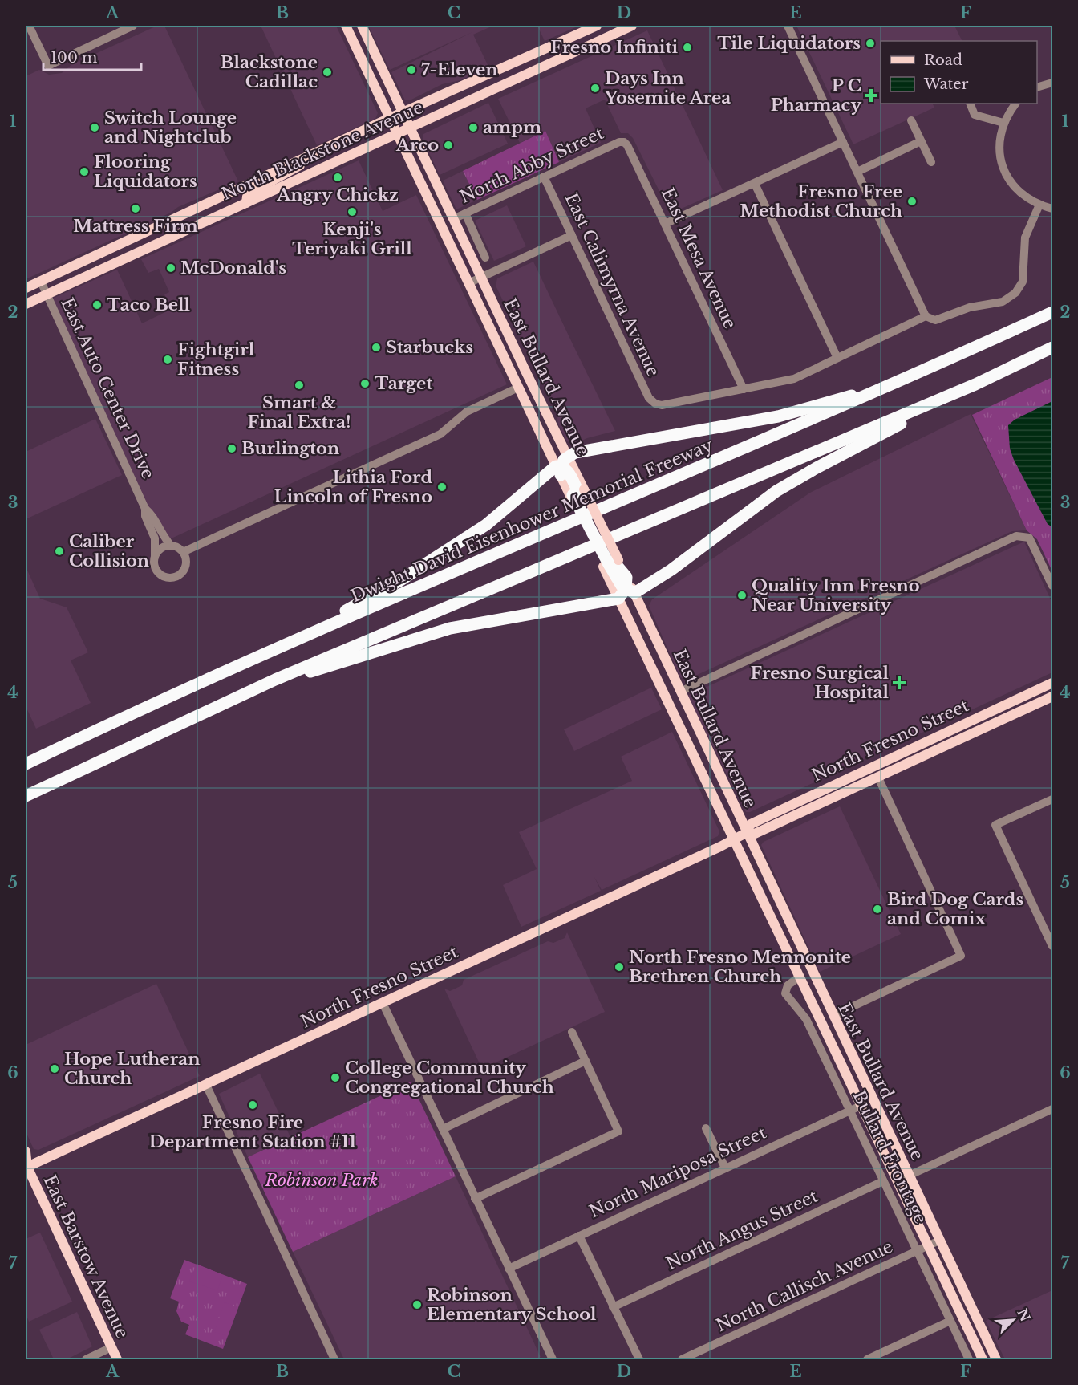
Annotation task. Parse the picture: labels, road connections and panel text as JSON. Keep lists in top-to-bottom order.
{
  "streets": {
    "highway": ["Dwight David Eisenhower Memorial Freeway"],
    "main road": [
      "North Blackstone Avenue",
      "East Bullard Avenue",
      "North Fresno Street",
      "East Barstow Avenue"
    ],
    "street": [
      "North Abby Street",
      "East Mesa Avenue",
      "East Calimyrna Avenue",
      "East Auto Center Drive",
      "Bullard Frontage",
      "North Mariposa Street",
      "North Angus Street",
      "North Callisch Avenue"
    ]
  },
  "crossings": [
    ["North Blackstone Avenue", "East Bullard Avenue"],
    ["North Blackstone Avenue", "East Auto Center Drive"],
    ["North Abby Street", "East Mesa Avenue"],
    ["North Abby Street", "East Calimyrna Avenue"],
    ["North Abby Street", "East Bullard Avenue"],
    ["East Mesa Avenue", "East Calimyrna Avenue"],
    ["East Bullard Avenue", "North Fresno Street"],
    ["East Bullard Avenue", "Bullard Frontage"],
    ["East Bullard Avenue", "North Mariposa Street"],
    ["East Bullard Avenue", "North Callisch Avenue"],
    ["North Fresno Street", "East Barstow Avenue"],
    ["Bullard Frontage", "North Mariposa Street"],
    ["Bullard Frontage", "North Angus Street"],
    ["Bullard Frontage", "North Callisch Avenue"]
  ],
  "parks": ["Robinson Park"],
  "places": {
    "other": [
      "Tile Liquidators",
      "Fresno Infiniti",
      "7-Eleven",
      "Blackstone Cadillac",
      "Days Inn Yosemite Area",
      "Switch Lounge and Nightclub",
      "ampm",
      "Arco",
      "Flooring Liquidators",
      "Angry Chickz",
      "Fresno Free Methodist Church",
      "Mattress Firm",
      "Kenji's Teriyaki Grill",
      "McDonald's",
      "Taco Bell",
      "Starbucks",
      "Fightgirl Fitness",
      "Target",
      "Smart & Final Extra!",
      "Burlington",
      "Lithia Ford Lincoln of Fresno",
      "Caliber Collision",
      "Quality Inn Fresno Near University",
      "Bird Dog Cards and Comix",
      "North Fresno Mennonite Brethren Church",
      "Hope Lutheran Church",
      "College Community Congregational Church",
      "Fresno Fire Department Station #11",
      "Robinson Elementary School"
    ],
    "health": ["P C Pharmacy", "Fresno Surgical Hospital"]
  },
  "legend": ["Road", "Water"],
  "scale_bar": "100 m",
  "north": "top right",
  "grid": {
    "columns": [
      "A",
      "B",
      "C",
      "D",
      "E",
      "F"
    ],
    "rows": [
      "1",
      "2",
      "3",
      "4",
      "5",
      "6",
      "7"
    ]
  }
}
